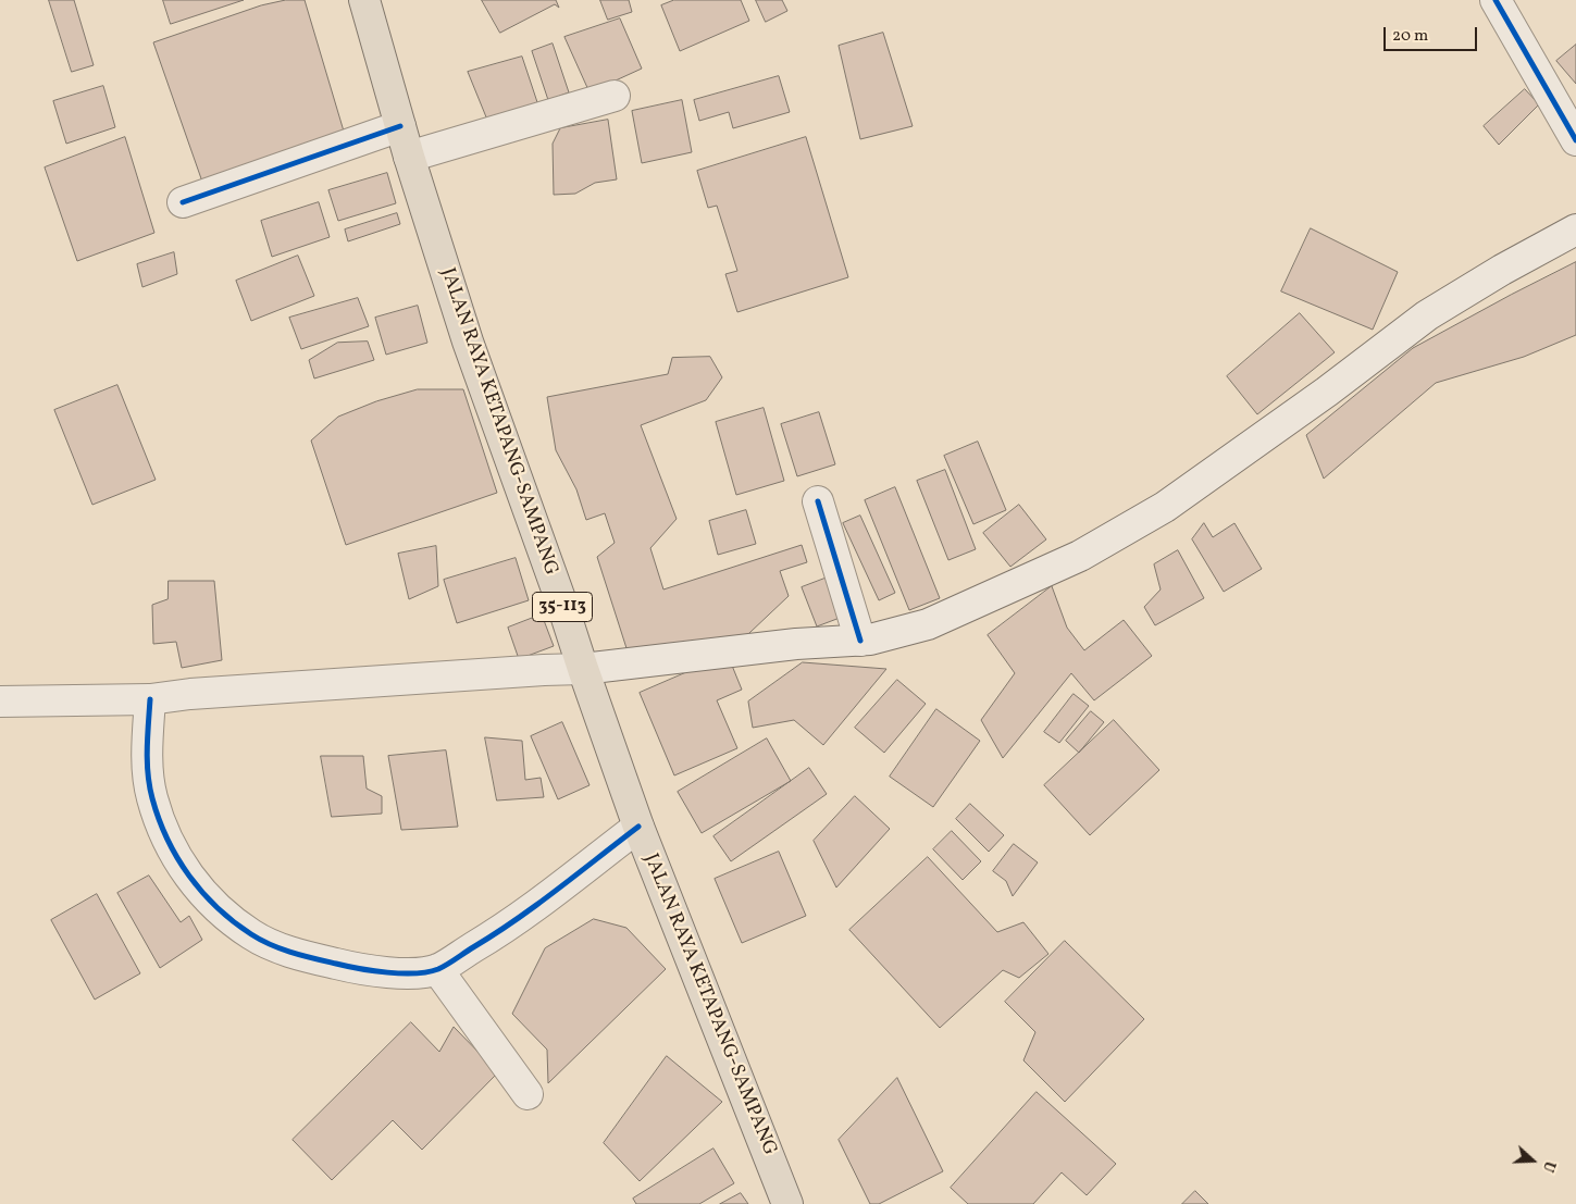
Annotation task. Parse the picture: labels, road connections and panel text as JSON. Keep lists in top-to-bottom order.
{
  "streets": {
    "main road": ["JALAN RAYA KETAPANG-SAMPANG", "35-113"]
  },
  "scale_bar": "20 m",
  "north": "right"
}
